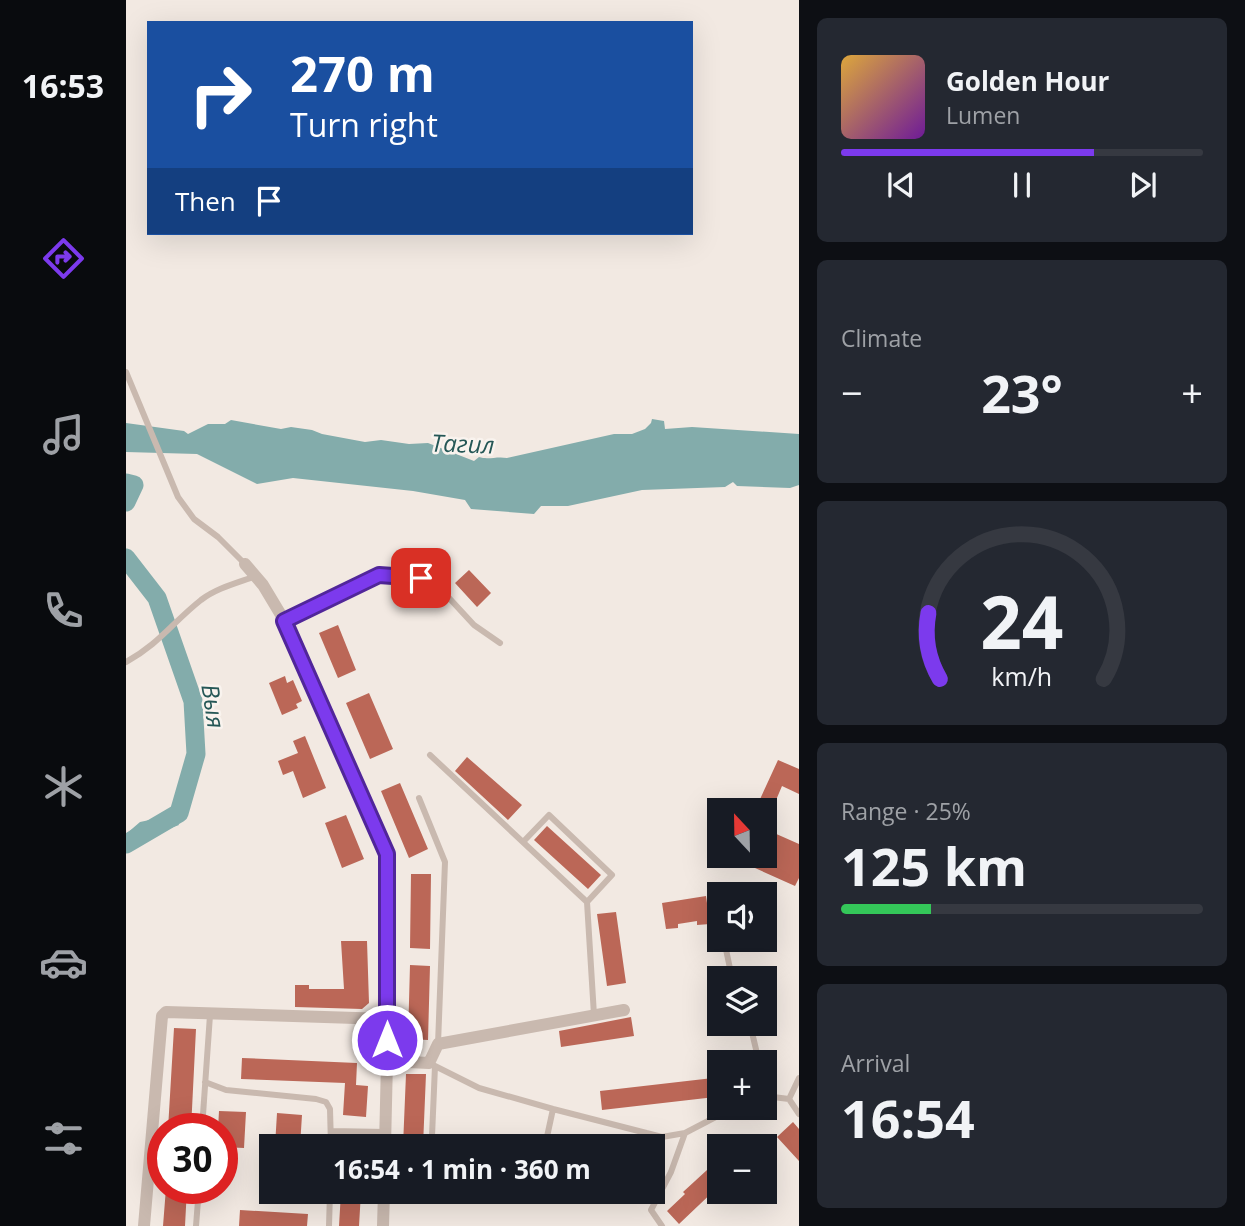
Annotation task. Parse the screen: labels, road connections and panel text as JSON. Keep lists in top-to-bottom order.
{
  "water": ["Тагил", "Выя"],
  "north": "top",
  "page": {
    "tabs": "16:53",
    "turn": ["270 m", "Turn right"],
    "song": ["Golden Hour", "Lumen"],
    "then": "Then",
    "tile": [
      "Climate",
      ["Range · 25%", "125 km"],
      ["Arrival", "16:54"]
    ],
    "heat": ["−", "23°", "+"],
    "map_buttons": ["+", "−"],
    "limit": "30",
    "trip": "16:54 · 1 min · 360 m",
    "gauge": ["24", "km/h"]
  }
}
